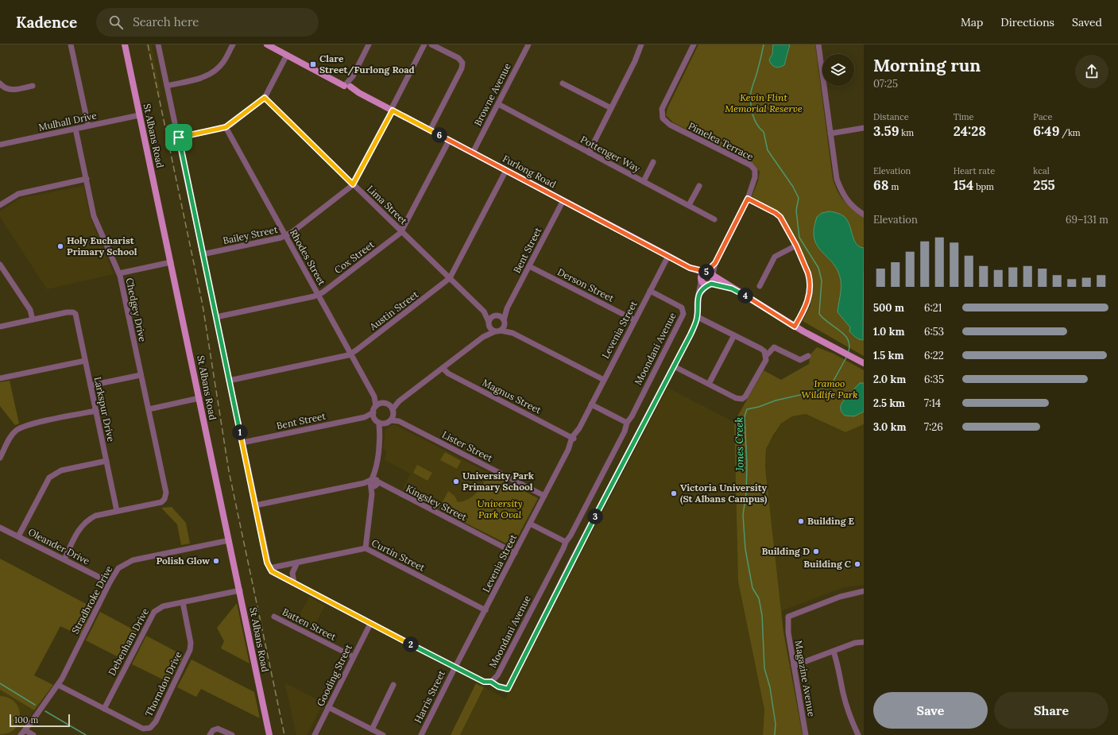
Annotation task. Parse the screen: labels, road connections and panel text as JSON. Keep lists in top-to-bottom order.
{
  "streets": {
    "main road": ["St Albans Road", "Furlong Road"],
    "street": [
      "Browne Avenue",
      "Mulhall Drive",
      "Pimelea Terrace",
      "Pottenger Way",
      "Lima Street",
      "Bailey Street",
      "Bent Street",
      "Rhodes Street",
      "Cox Street",
      "Derson Street",
      "Chedgey Drive",
      "Austin Street",
      "Levenia Street",
      "Moondani Avenue",
      "Magnus Street",
      "Larkspur Drive",
      "Lister Street",
      "Kingsley Street",
      "Oleander Drive",
      "Curtin Street",
      "Stradbroke Drive",
      "Batten Street",
      "Debenham Drive",
      "Gooding Street",
      "Magazine Avenue",
      "Thorndon Drive",
      "Harris Street"
    ]
  },
  "crossings": [
    ["Browne Avenue", "Pottenger Way"],
    ["Browne Avenue", "Furlong Road"],
    ["Mulhall Drive", "St Albans Road"],
    ["Mulhall Drive", "Chedgey Drive"],
    ["St Albans Road", "Stradbroke Drive"],
    ["St Albans Road", "Debenham Drive"],
    ["Pimelea Terrace", "Furlong Road"],
    ["Furlong Road", "Bailey Street"],
    ["Furlong Road", "Bent Street"],
    ["Furlong Road", "Cox Street"],
    ["Furlong Road", "Austin Street"],
    ["Furlong Road", "Levenia Street"],
    ["Lima Street", "Bailey Street"],
    ["Lima Street", "Bent Street"],
    ["Lima Street", "Cox Street"],
    ["Lima Street", "Austin Street"],
    ["Bailey Street", "Rhodes Street"],
    ["Bent Street", "Rhodes Street"],
    ["Bent Street", "Derson Street"],
    ["Bent Street", "Lister Street"],
    ["Rhodes Street", "Cox Street"],
    ["Rhodes Street", "Austin Street"],
    ["Rhodes Street", "Lister Street"],
    ["Derson Street", "Levenia Street"],
    ["Chedgey Drive", "Larkspur Drive"],
    ["Levenia Street", "Moondani Avenue"],
    ["Levenia Street", "Magnus Street"],
    ["Levenia Street", "Lister Street"],
    ["Levenia Street", "Kingsley Street"],
    ["Levenia Street", "Curtin Street"],
    ["Levenia Street", "Harris Street"],
    ["Moondani Avenue", "Curtin Street"],
    ["Moondani Avenue", "Gooding Street"],
    ["Moondani Avenue", "Harris Street"],
    ["Oleander Drive", "Stradbroke Drive"],
    ["Stradbroke Drive", "Thorndon Drive"],
    ["Batten Street", "Gooding Street"],
    ["Debenham Drive", "Thorndon Drive"]
  ],
  "water": ["Jones Creek"],
  "parks": ["Kevin Flint Memorial Reserve", "Iramoo Wildlife Park", "University Park Oval"],
  "places": {
    "transit": ["Clare Street/Furlong Road"],
    "other": [
      "Holy Eucharist Primary School",
      "University Park Primary School",
      "Victoria University (St Albans Campus)",
      "Building E",
      "Building D",
      "Polish Glow",
      "Building C"
    ]
  },
  "scale_bar": "100 m",
  "page": {
    "header": "Kadence",
    "search": "Search here",
    "nav": ["Map", "Directions", "Saved"],
    "heading": ["Morning run", "07:25"],
    "stats": [
      ["Distance", "3.59 km"],
      ["Time", "24:28"],
      ["Pace", "6:49 /km"],
      ["Elevation", "68 m"],
      ["Heart rate", "154 bpm"],
      ["kcal", "255"]
    ],
    "pins": [
      "6",
      "5",
      "4",
      "1",
      "3",
      "2"
    ],
    "chart": ["Elevation", "69–131 m"],
    "list": [
      {
        "name": "500 m",
        "note": "6:21"
      },
      {
        "name": "1.0 km",
        "note": "6:53"
      },
      {
        "name": "1.5 km",
        "note": "6:22"
      },
      {
        "name": "2.0 km",
        "note": "6:35"
      },
      {
        "name": "2.5 km",
        "note": "7:14"
      },
      {
        "name": "3.0 km",
        "note": "7:26"
      }
    ],
    "buttons": ["Save", "Share"],
    "scale": "100 m"
  }
}
